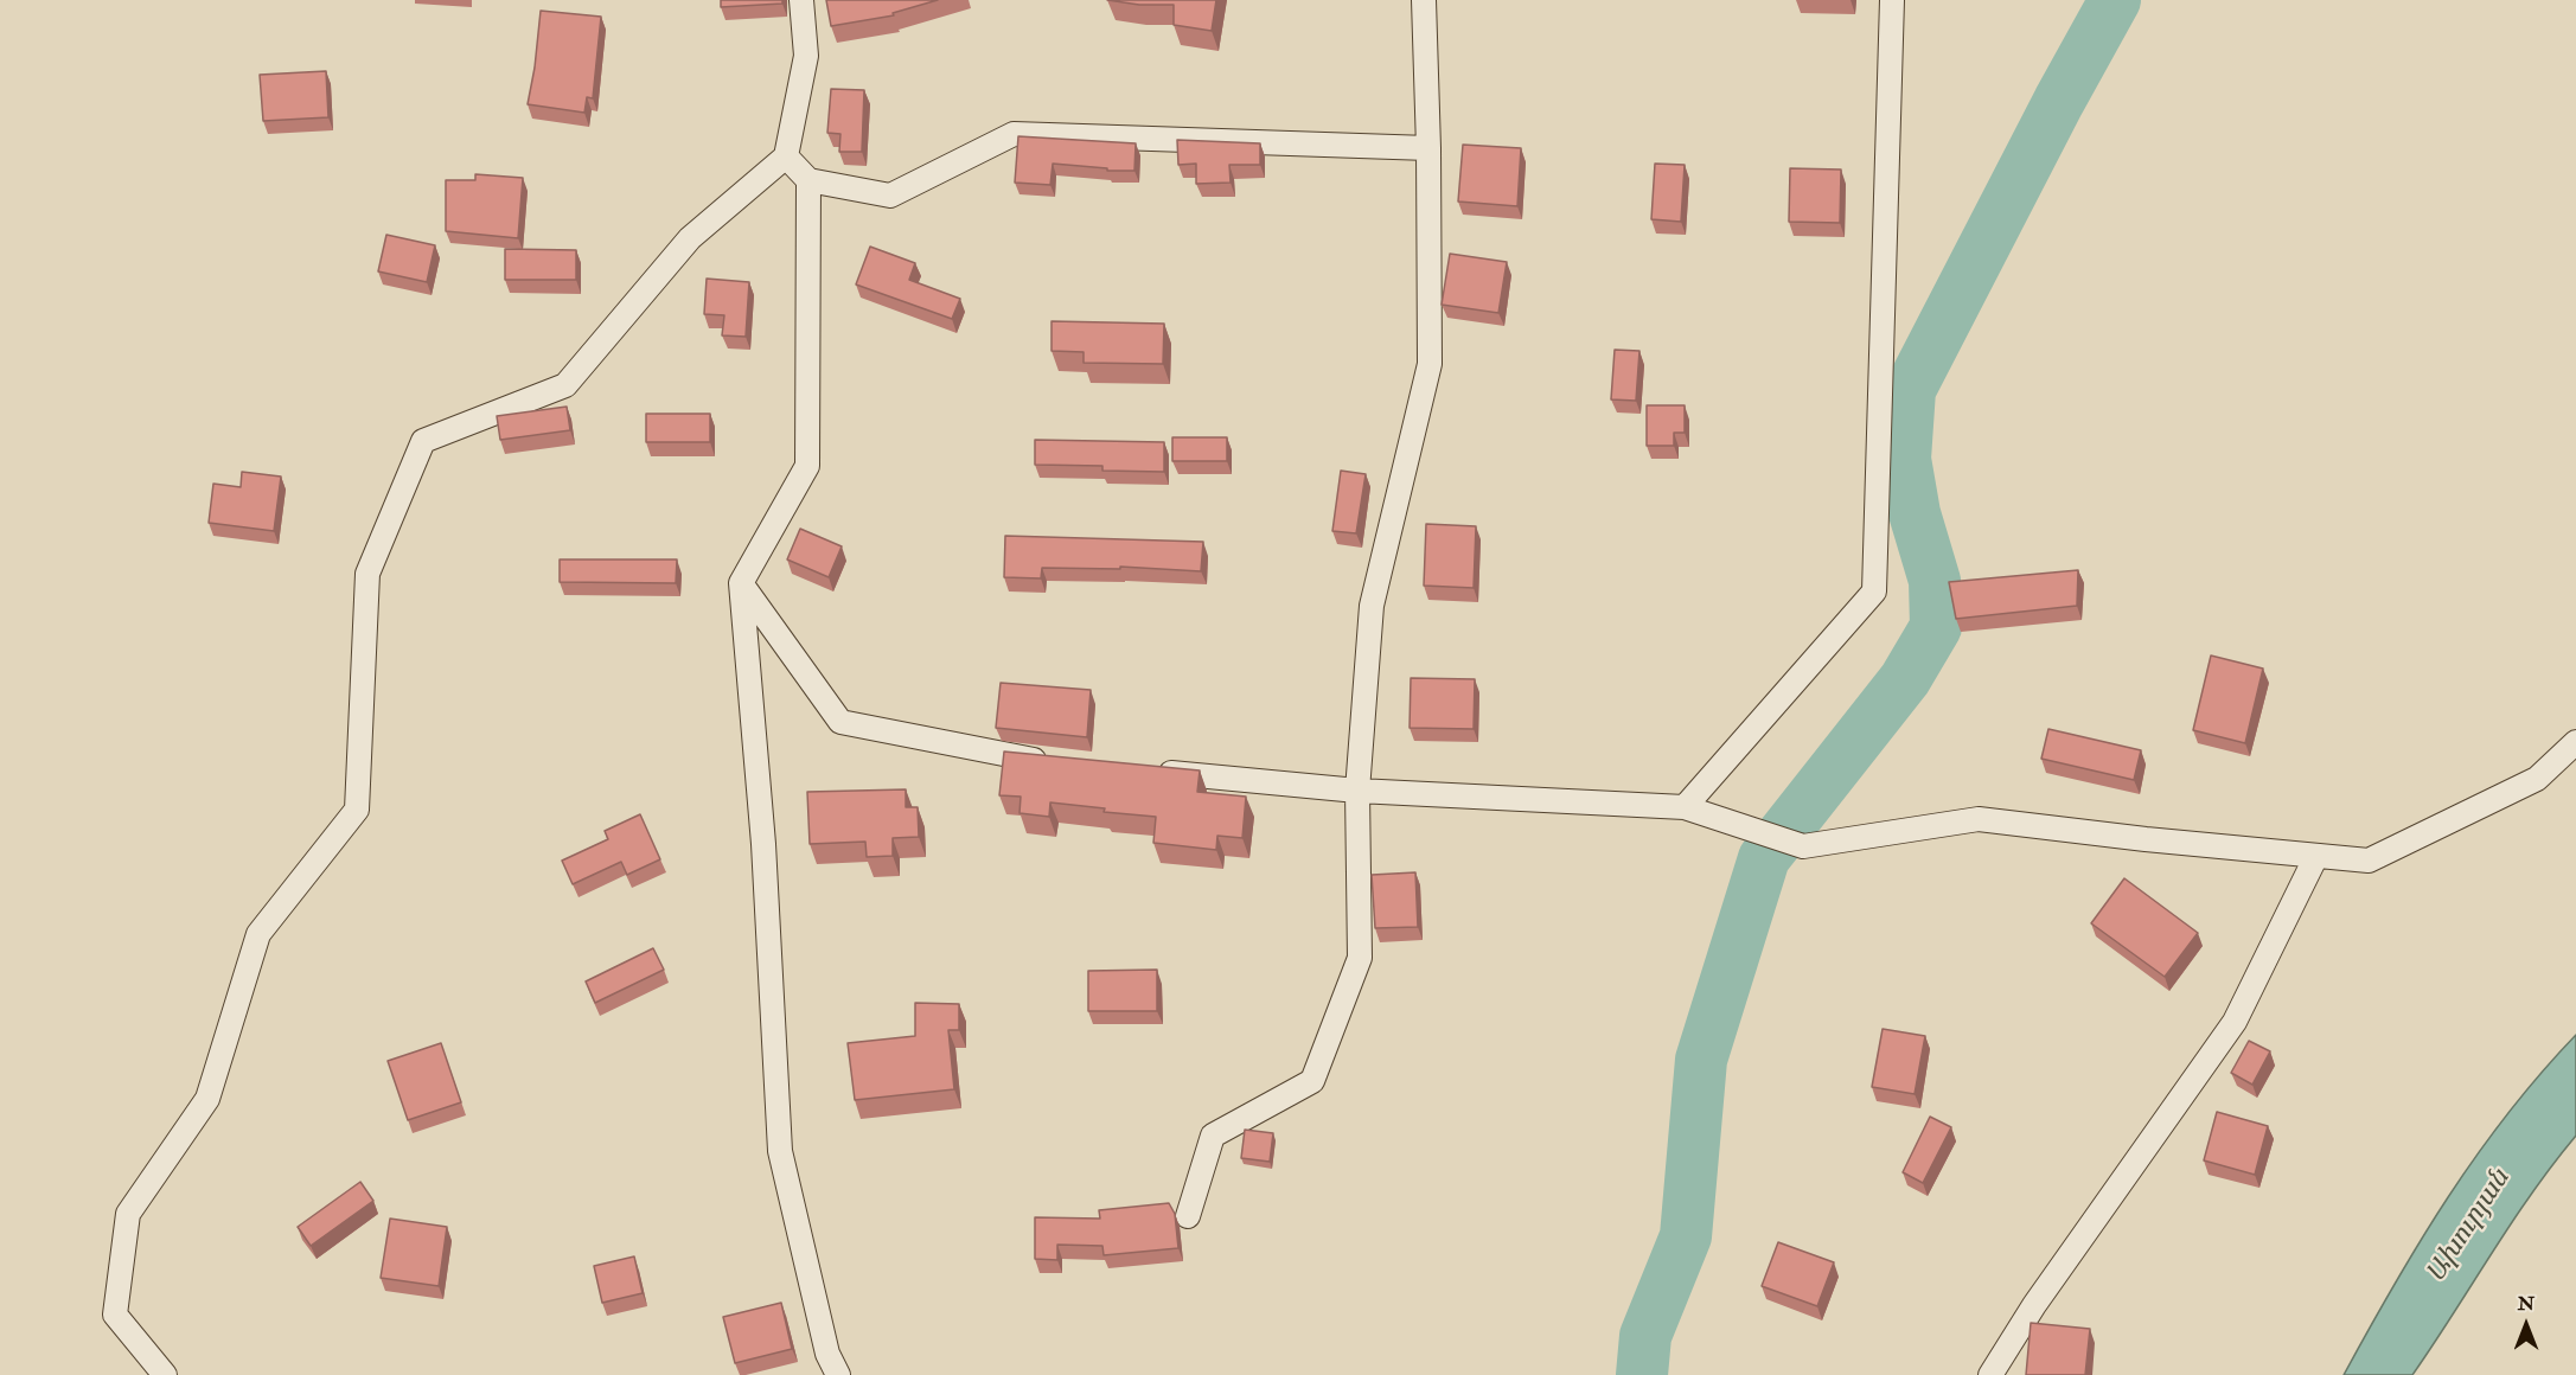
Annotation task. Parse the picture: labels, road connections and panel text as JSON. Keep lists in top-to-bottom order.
{
  "water": ["Ախուրյան"],
  "north": "top"
}
